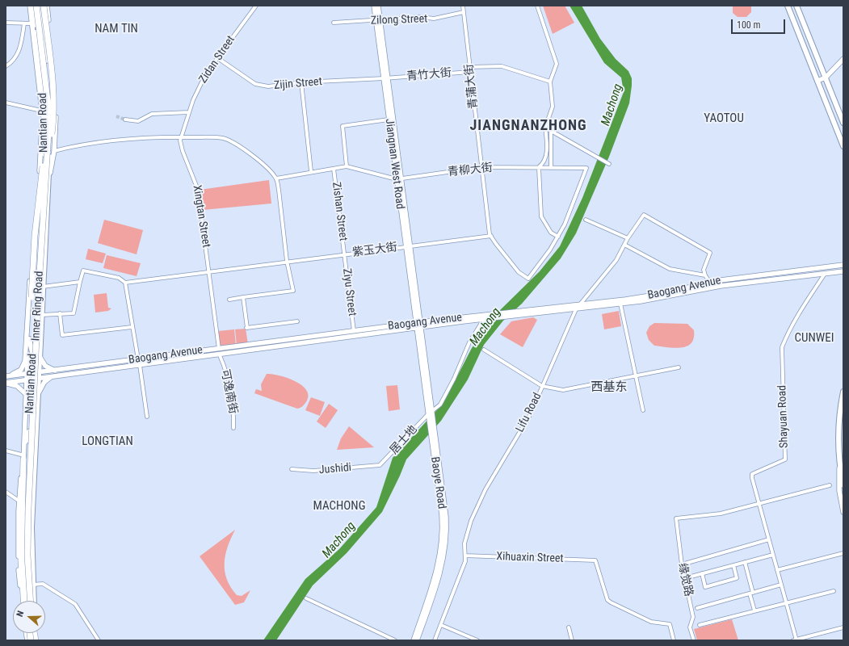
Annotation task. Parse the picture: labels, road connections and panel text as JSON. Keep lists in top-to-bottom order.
{
  "streets": {
    "highway": ["Inner Ring Road"],
    "main road": [
      "Nantian Road",
      "Jiangnan West Road",
      "Baogang Avenue",
      "Baoye Road"
    ],
    "street": [
      "Zilong Street",
      "Zidan Street",
      "青竹大街",
      "Zijin Street",
      "青蒲大街",
      "青柳大街",
      "Zishan Street",
      "Xingtan Street",
      "紫玉大街",
      "Ziyu Street",
      "可逸南街",
      "Lifu Road",
      "Shayuan Road",
      "居士地",
      "Xihuaxin Street",
      "缘觉路"
    ]
  },
  "crossings": [
    ["Zilong Street", "青蒲大街"],
    ["Zidan Street", "Zijin Street"],
    ["Zidan Street", "Xingtan Street"],
    ["青竹大街", "Zijin Street"],
    ["青竹大街", "青蒲大街"],
    ["青竹大街", "Jiangnan West Road"],
    ["Zijin Street", "Jiangnan West Road"],
    ["青蒲大街", "青柳大街"],
    ["青蒲大街", "紫玉大街"],
    ["Nantian Road", "Baogang Avenue"],
    ["Nantian Road", "Inner Ring Road"],
    ["Jiangnan West Road", "青柳大街"],
    ["Jiangnan West Road", "Zishan Street"],
    ["青柳大街", "Zishan Street"],
    ["Zishan Street", "紫玉大街"],
    ["Zishan Street", "Ziyu Street"],
    ["Xingtan Street", "紫玉大街"],
    ["Xingtan Street", "Baogang Avenue"],
    ["紫玉大街", "Ziyu Street"],
    ["Baogang Avenue", "Ziyu Street"],
    ["Baogang Avenue", "可逸南街"],
    ["Baogang Avenue", "Lifu Road"],
    ["Baogang Avenue", "Shayuan Road"],
    ["Baogang Avenue", "居士地"],
    ["Baogang Avenue", "Baoye Road"],
    ["Lifu Road", "Xihuaxin Street"],
    ["Shayuan Road", "缘觉路"],
    ["居士地", "Baoye Road"]
  ],
  "districts": [
    "NAM TIN",
    "YAOTOU",
    "JIANGNANZHONG",
    "CUNWEI",
    "西基东",
    "LONGTIAN",
    "MACHONG"
  ],
  "water": ["Machong"],
  "scale_bar": "100 m",
  "north": "left"
}
